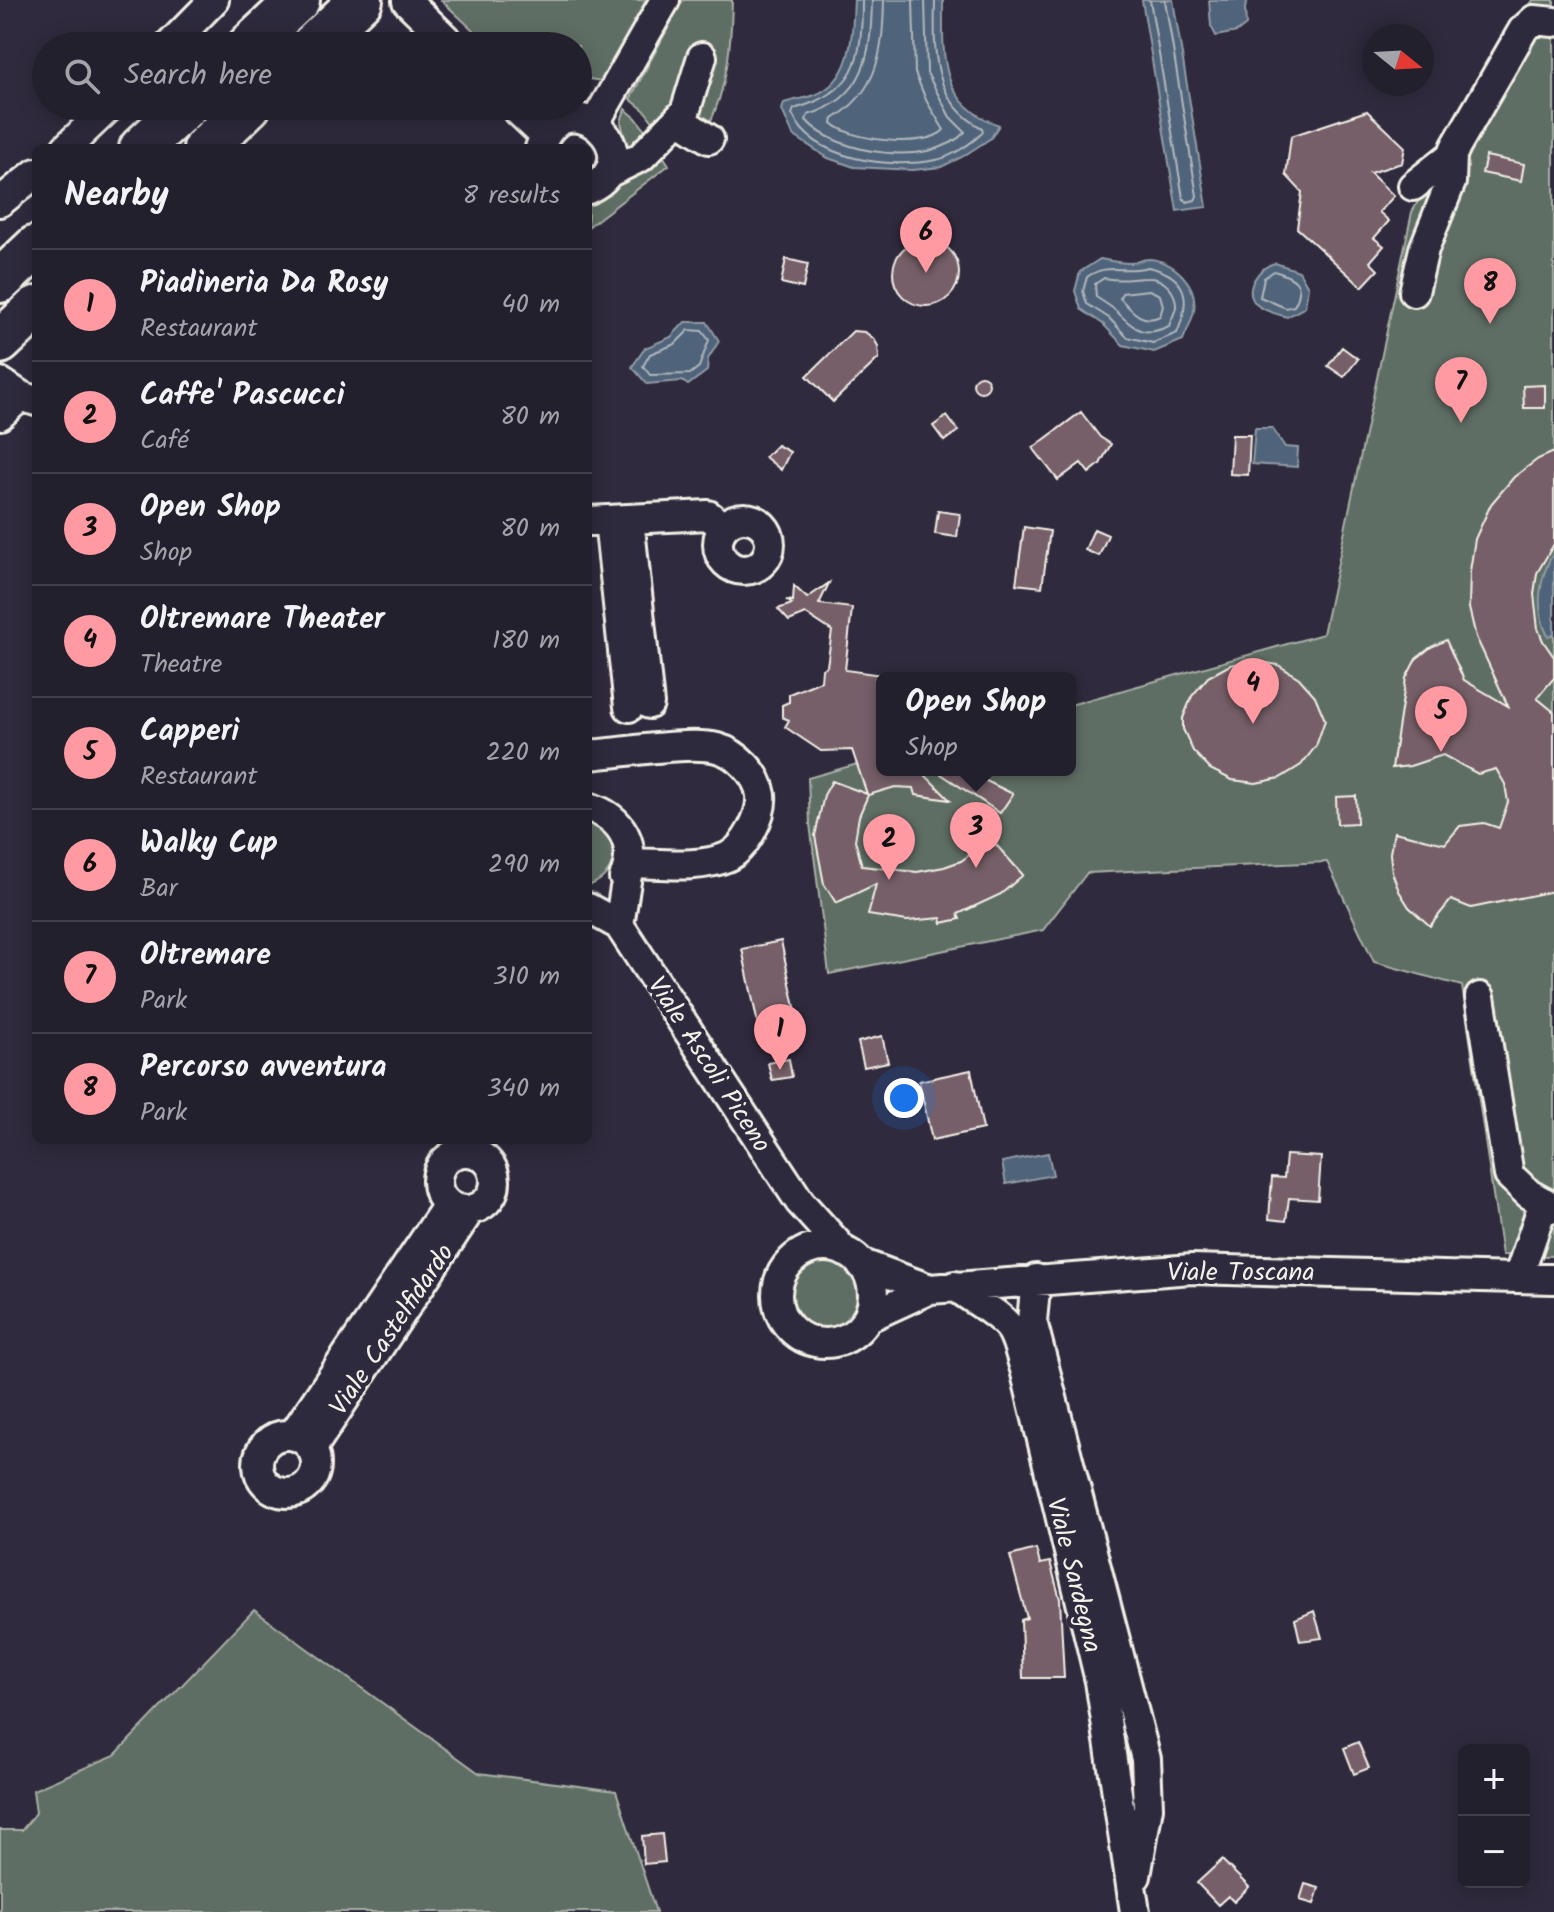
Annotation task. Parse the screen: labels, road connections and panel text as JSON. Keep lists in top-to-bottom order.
{
  "streets": {
    "street": [
      "Viale Ascoli Piceno",
      "Viale Toscana",
      "Viale Castelfidardo",
      "Viale Sardegna"
    ]
  },
  "crossings": [
    ["Viale Ascoli Piceno", "Viale Toscana"],
    ["Viale Toscana", "Viale Sardegna"]
  ],
  "north": "right",
  "page": {
    "search": "Search here",
    "heading": ["Nearby", "8 results"],
    "pins": [
      "6",
      "8",
      "7",
      "4",
      "5",
      "3",
      "2",
      "1"
    ],
    "list": [
      {
        "mark": "1",
        "name": "Piadineria Da Rosy",
        "note": "Restaurant",
        "value": "40 m"
      },
      {
        "mark": "2",
        "name": "Caffe' Pascucci",
        "note": "Café",
        "value": "80 m"
      },
      {
        "mark": "3",
        "name": "Open Shop",
        "note": "Shop",
        "value": "80 m"
      },
      {
        "mark": "4",
        "name": "Oltremare Theater",
        "note": "Theatre",
        "value": "180 m"
      },
      {
        "mark": "5",
        "name": "Capperi",
        "note": "Restaurant",
        "value": "220 m"
      },
      {
        "mark": "6",
        "name": "Walky Cup",
        "note": "Bar",
        "value": "290 m"
      },
      {
        "mark": "7",
        "name": "Oltremare",
        "note": "Park",
        "value": "310 m"
      },
      {
        "mark": "8",
        "name": "Percorso avventura",
        "note": "Park",
        "value": "340 m"
      }
    ],
    "popup": ["Open Shop", "Shop"],
    "map_buttons": ["+", "−"]
  }
}
